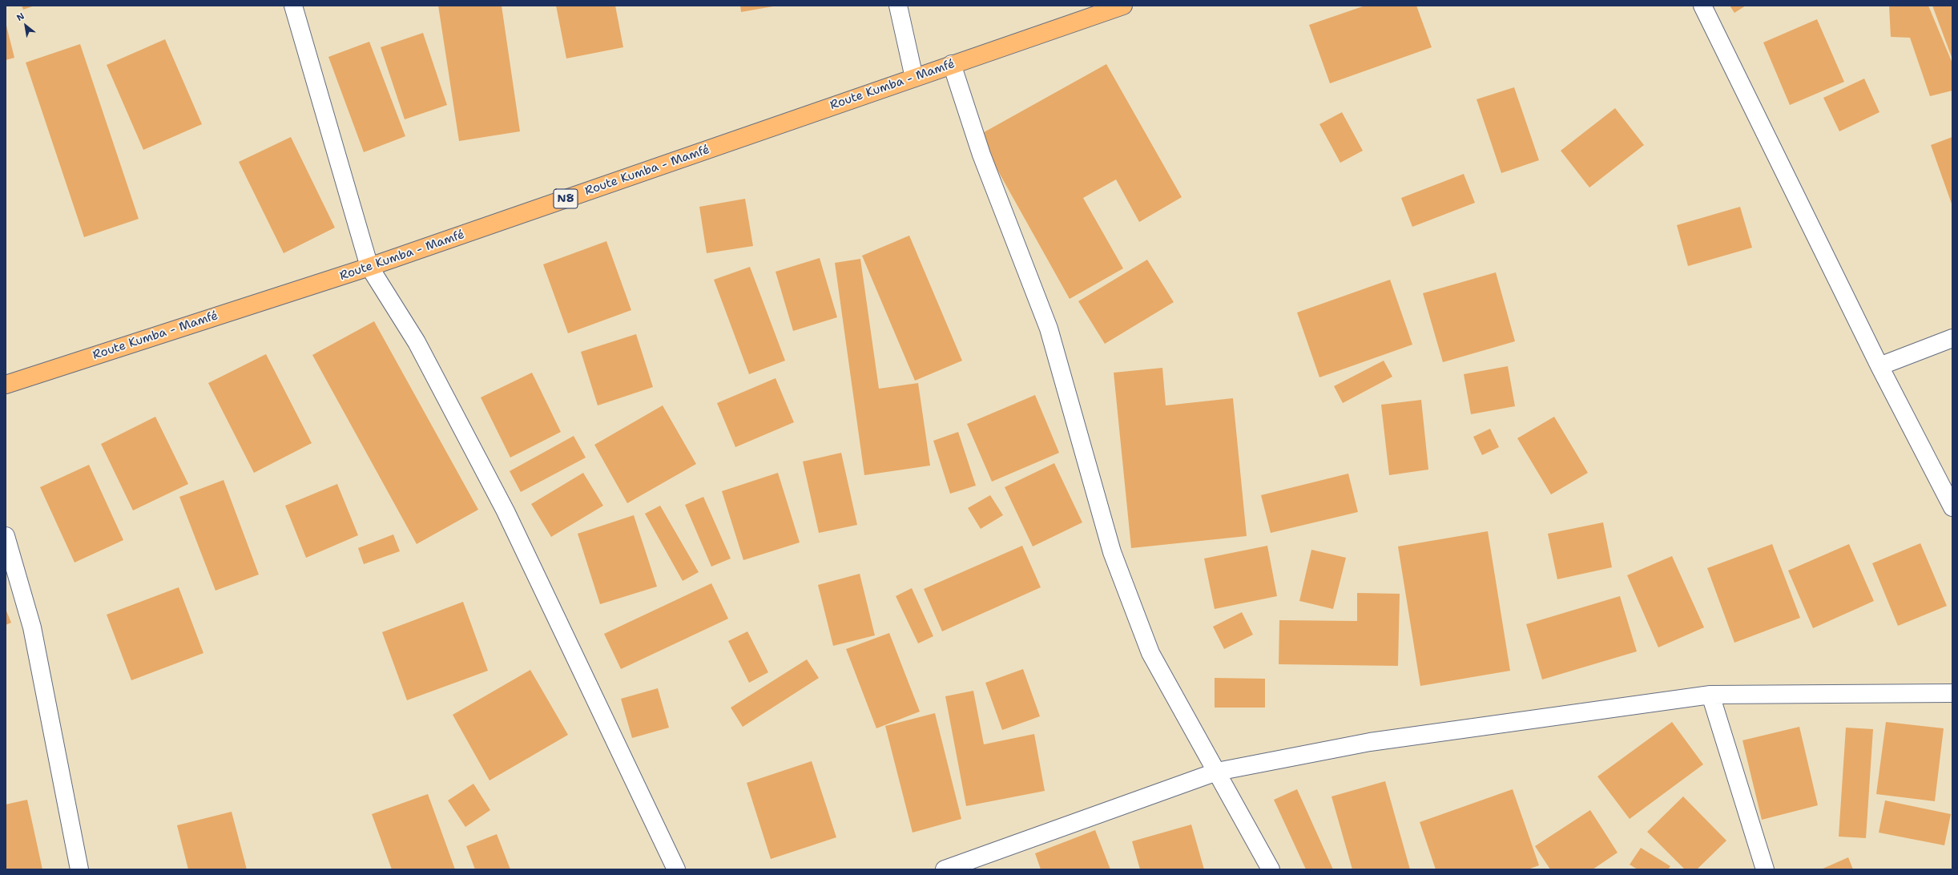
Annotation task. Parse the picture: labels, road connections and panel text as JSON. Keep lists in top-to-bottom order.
{
  "streets": {
    "highway": ["Route Kumba - Mamfé", "N8"]
  },
  "north": "top left"
}
